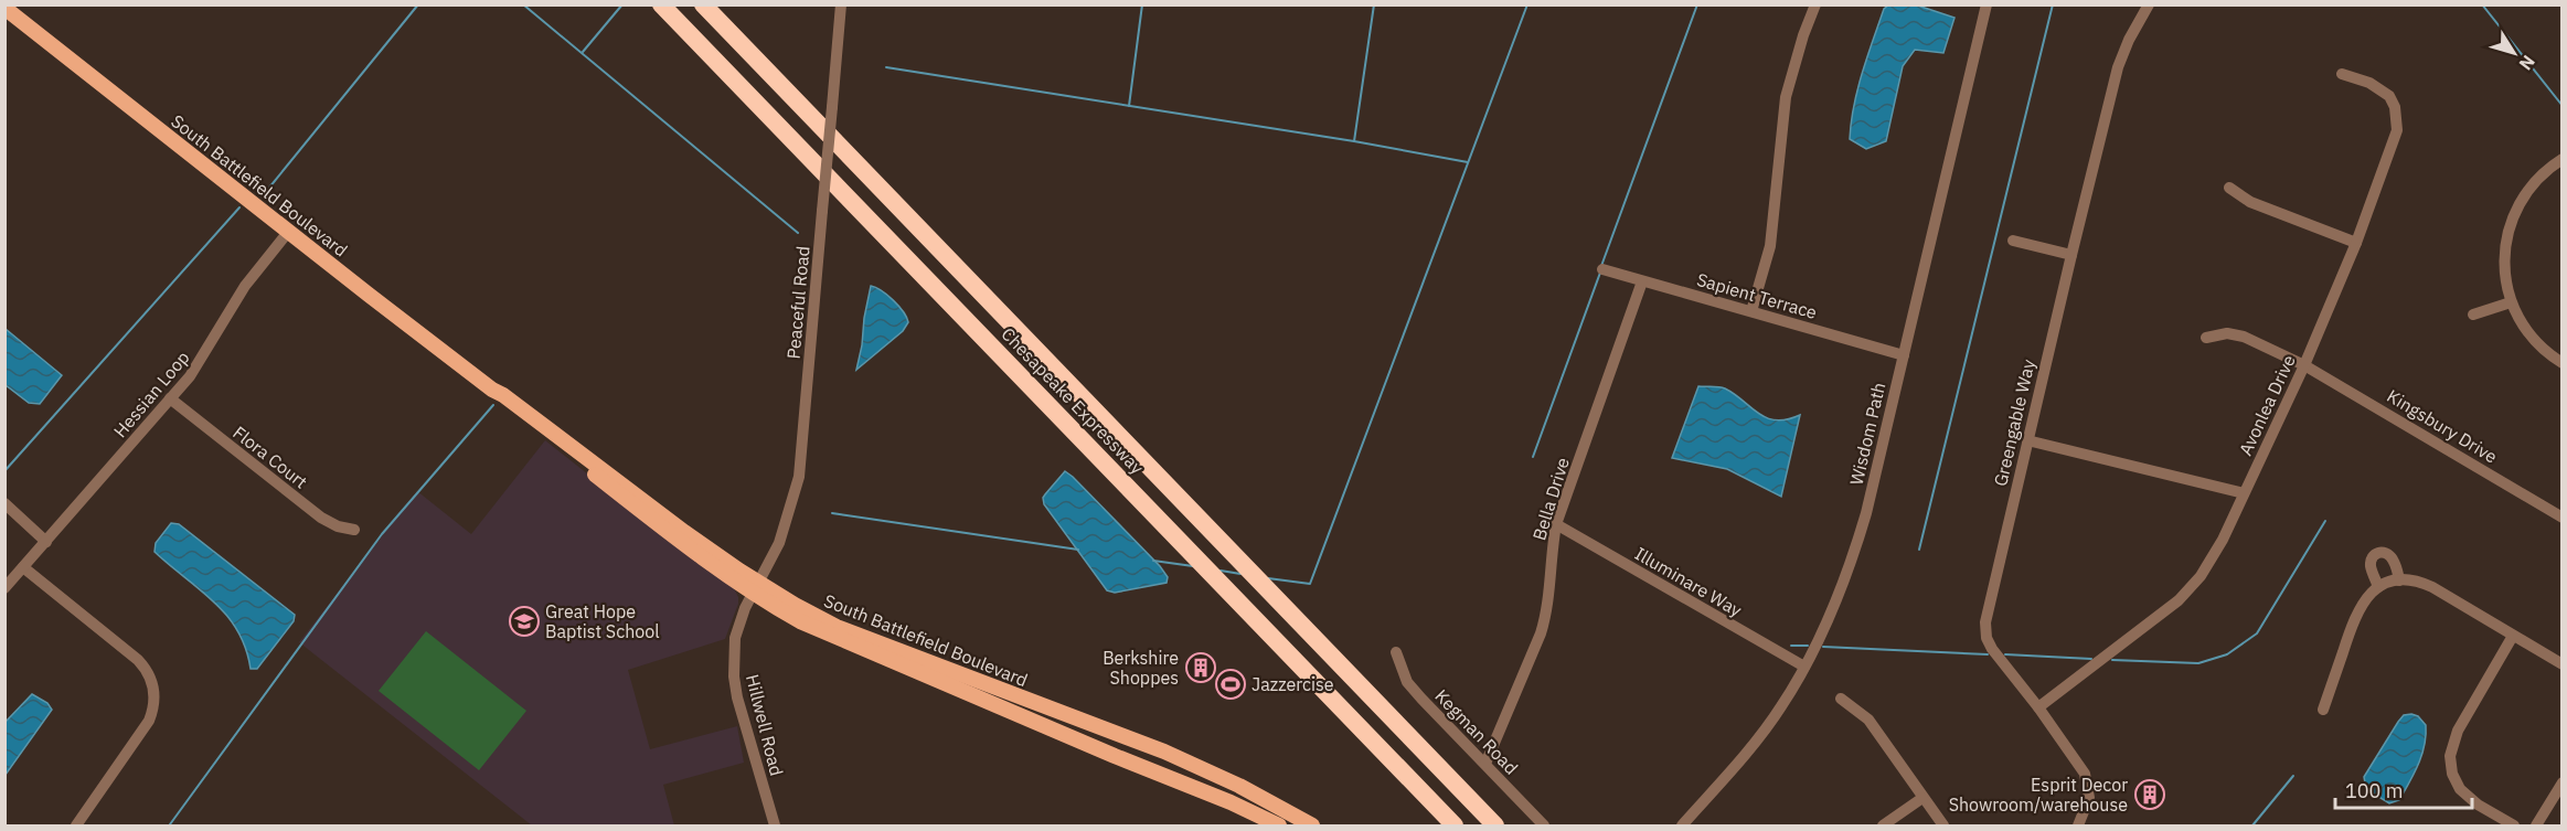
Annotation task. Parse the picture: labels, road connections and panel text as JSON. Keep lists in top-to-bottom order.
{
  "streets": {
    "highway": ["Chesapeake Expressway"],
    "main road": ["South Battlefield Boulevard"],
    "street": [
      "Sapient Terrace",
      "Peaceful Road",
      "Hessian Loop",
      "Avonlea Drive",
      "Greengable Way",
      "Kingsbury Drive",
      "Wisdom Path",
      "Flora Court",
      "Bella Drive",
      "Illuminare Way",
      "Hillwell Road",
      "Kegman Road"
    ]
  },
  "crossings": [
    ["South Battlefield Boulevard", "Peaceful Road"],
    ["South Battlefield Boulevard", "Hessian Loop"],
    ["South Battlefield Boulevard", "Hillwell Road"],
    ["Sapient Terrace", "Wisdom Path"],
    ["Sapient Terrace", "Bella Drive"],
    ["Peaceful Road", "Hillwell Road"],
    ["Hessian Loop", "Flora Court"],
    ["Avonlea Drive", "Greengable Way"],
    ["Avonlea Drive", "Kingsbury Drive"],
    ["Wisdom Path", "Illuminare Way"],
    ["Bella Drive", "Illuminare Way"],
    ["Bella Drive", "Kegman Road"]
  ],
  "places": {
    "school or university": ["Great Hope Baptist School"],
    "building": ["Berkshire Shoppes", "Esprit Decor Showroom/warehouse"],
    "sports": ["Jazzercise"]
  },
  "scale_bar": "100 m",
  "north": "bottom right"
}
